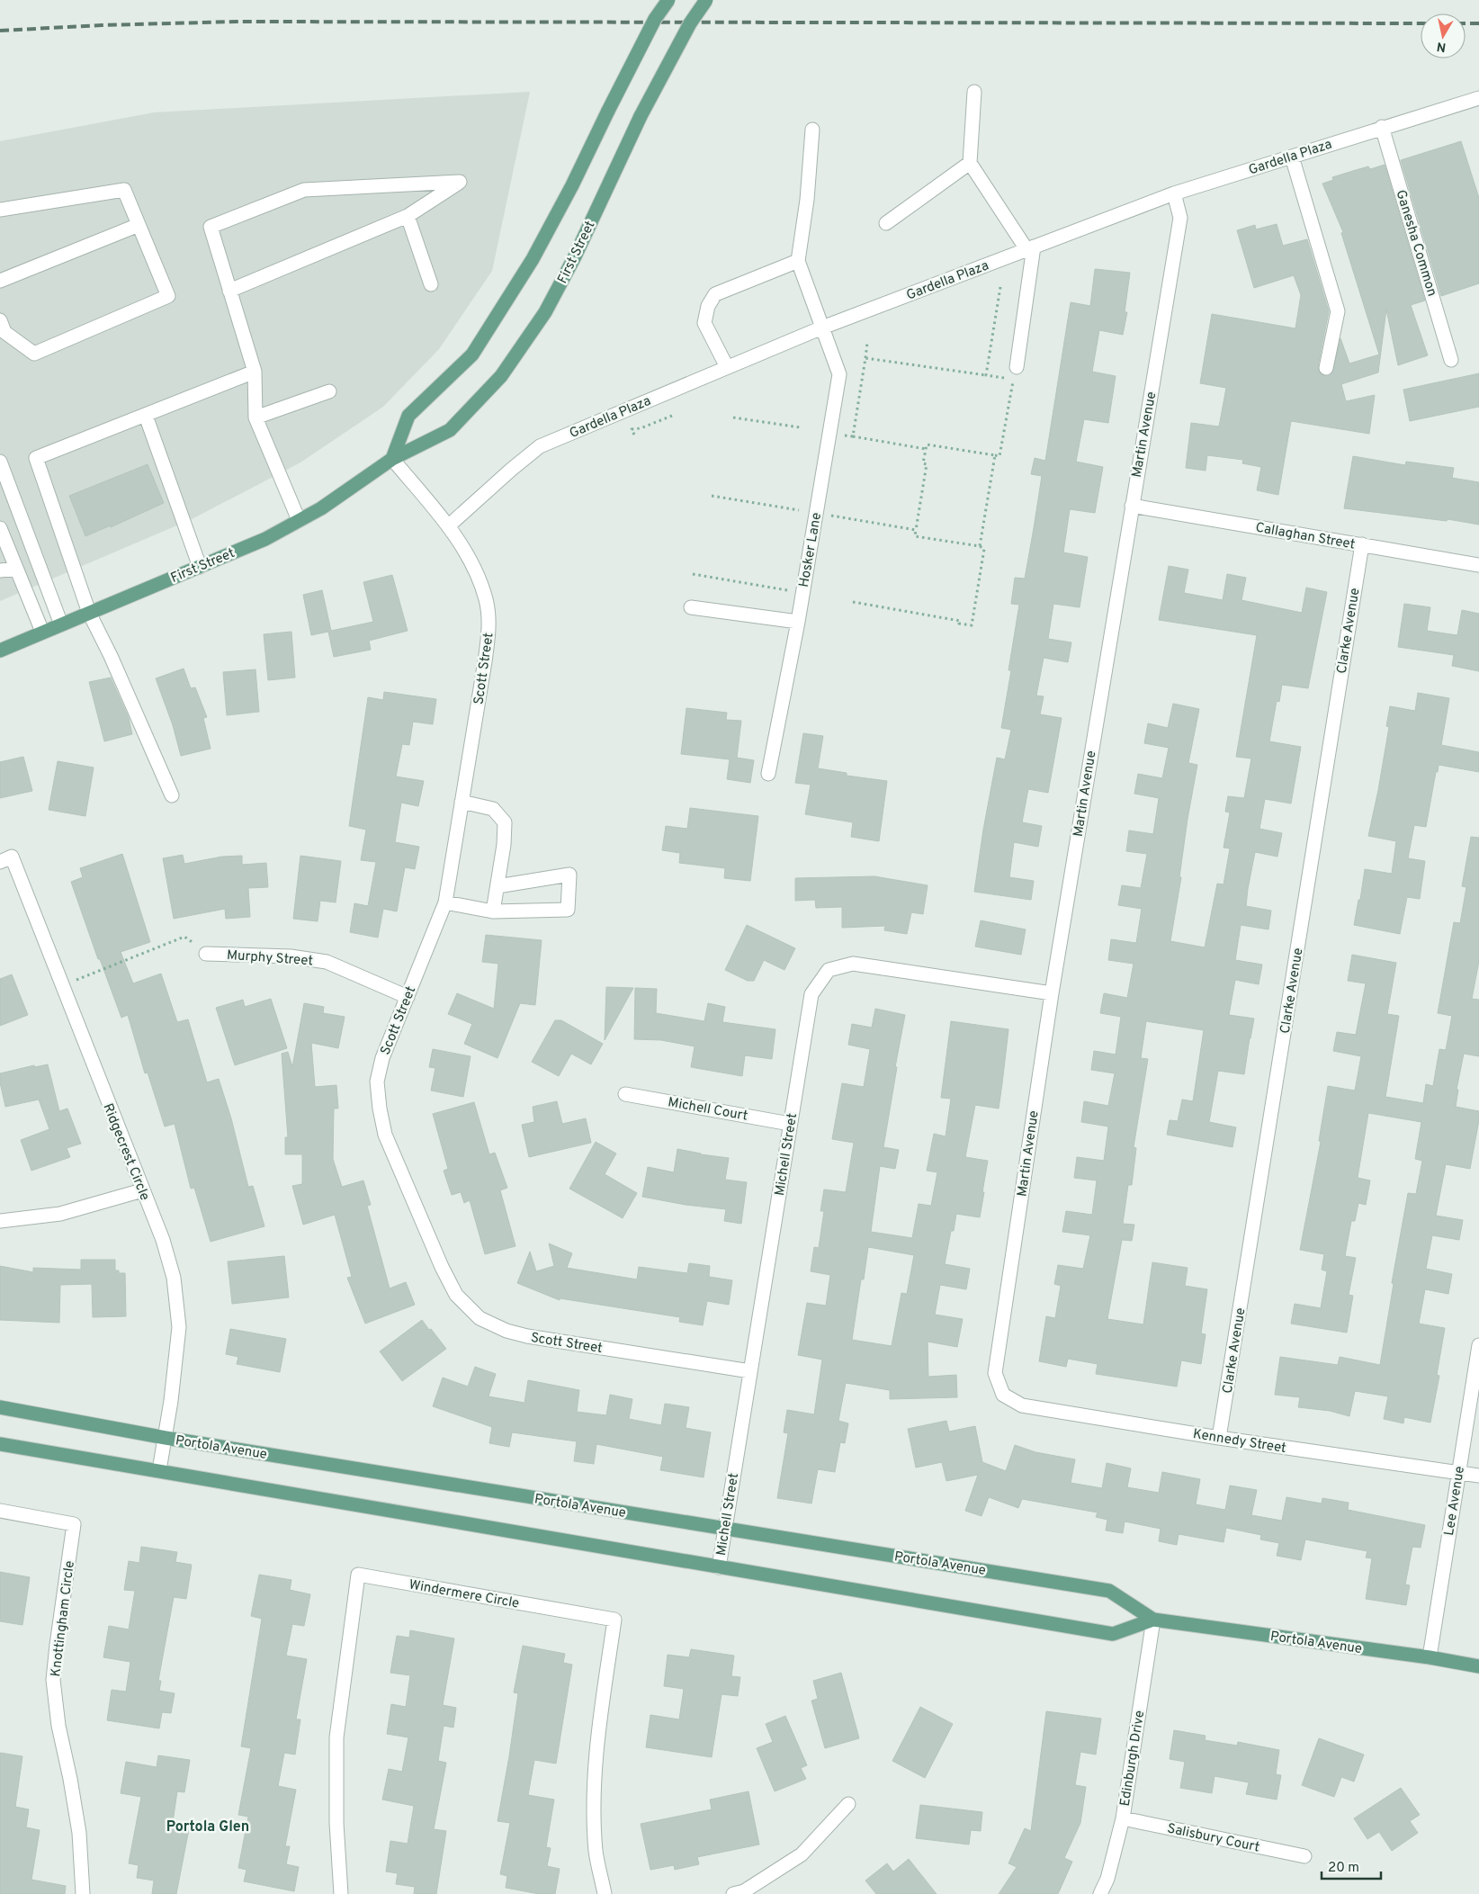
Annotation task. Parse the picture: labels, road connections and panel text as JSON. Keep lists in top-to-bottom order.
{
  "streets": {
    "main road": ["First Street", "Portola Avenue"],
    "street": [
      "Gardella Plaza",
      "Ganesha Common",
      "Martin Avenue",
      "Callaghan Street",
      "Hosker Lane",
      "Clarke Avenue",
      "Scott Street",
      "Murphy Street",
      "Michell Court",
      "Ridgecrest Circle",
      "Michell Street",
      "Kennedy Street",
      "Lee Avenue",
      "Windermere Circle",
      "Knottingham Circle",
      "Edinburgh Drive",
      "Salisbury Court"
    ]
  },
  "crossings": [
    ["Gardella Plaza", "Ganesha Common"],
    ["Gardella Plaza", "Martin Avenue"],
    ["Gardella Plaza", "Hosker Lane"],
    ["Gardella Plaza", "Scott Street"],
    ["First Street", "Scott Street"],
    ["Martin Avenue", "Callaghan Street"],
    ["Martin Avenue", "Michell Street"],
    ["Martin Avenue", "Kennedy Street"],
    ["Callaghan Street", "Clarke Avenue"],
    ["Clarke Avenue", "Kennedy Street"],
    ["Scott Street", "Murphy Street"],
    ["Scott Street", "Michell Street"],
    ["Michell Court", "Michell Street"],
    ["Ridgecrest Circle", "Portola Avenue"],
    ["Michell Street", "Portola Avenue"],
    ["Kennedy Street", "Lee Avenue"],
    ["Portola Avenue", "Lee Avenue"],
    ["Portola Avenue", "Edinburgh Drive"],
    ["Edinburgh Drive", "Salisbury Court"]
  ],
  "districts": ["Portola Glen"],
  "scale_bar": "20 m",
  "north": "bottom"
}
